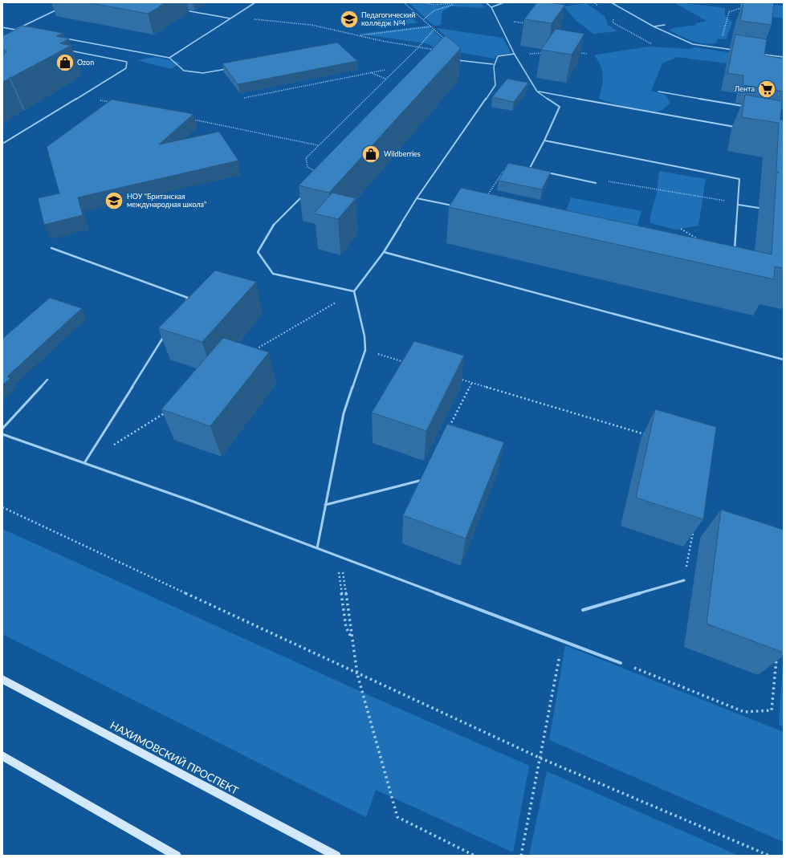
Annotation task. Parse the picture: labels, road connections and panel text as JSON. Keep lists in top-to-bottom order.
{
  "streets": {
    "main road": ["НАХИМОВСКИЙ ПРОСПЕКТ"]
  },
  "places": {
    "school or university": ["Педагогический колледж №4", "НОУ \"Британская международная школа\""],
    "shop": ["Ozon", "Wildberries"],
    "supermarket": ["Лента"]
  }
}
